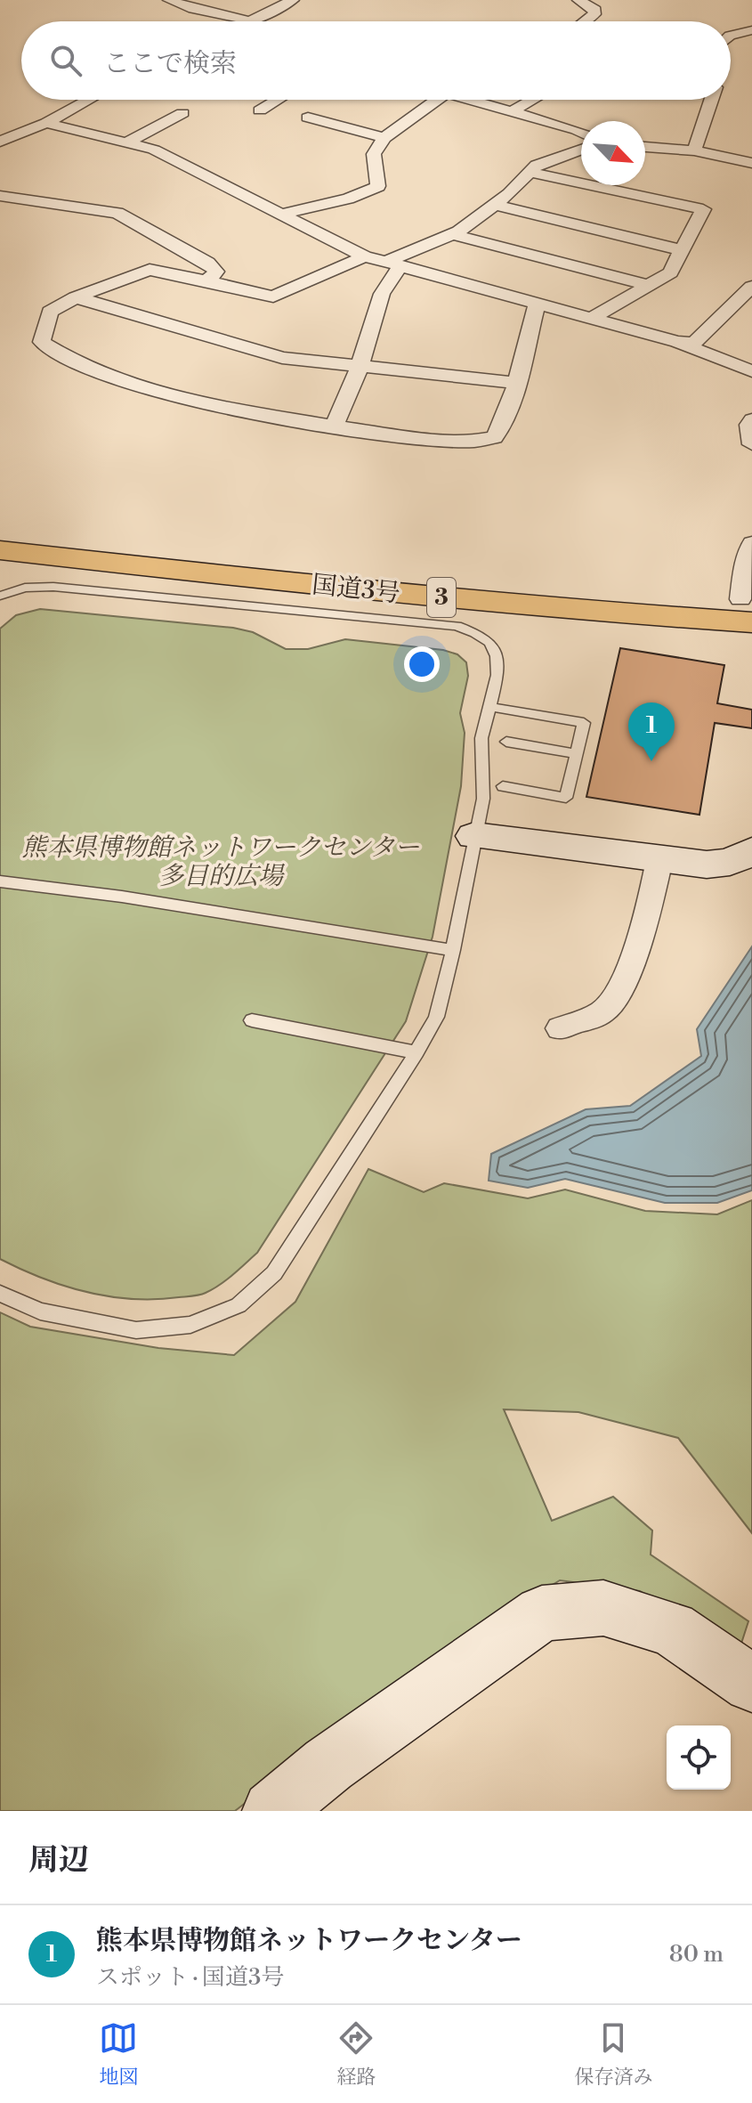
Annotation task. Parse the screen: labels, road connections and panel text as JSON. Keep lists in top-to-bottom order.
{
  "streets": {
    "highway": ["国道3号", "3"]
  },
  "parks": ["熊本県博物館ネットワークセンター 多目的広場"],
  "north": "bottom right",
  "page": {
    "search": "ここで検索",
    "pins": "1",
    "heading": "周辺",
    "list": [
      {
        "mark": "1",
        "name": "熊本県博物館ネットワークセンター",
        "note": "スポット · 国道3号",
        "value": "80 m"
      }
    ],
    "nav": ["地図", "経路", "保存済み"]
  }
}
